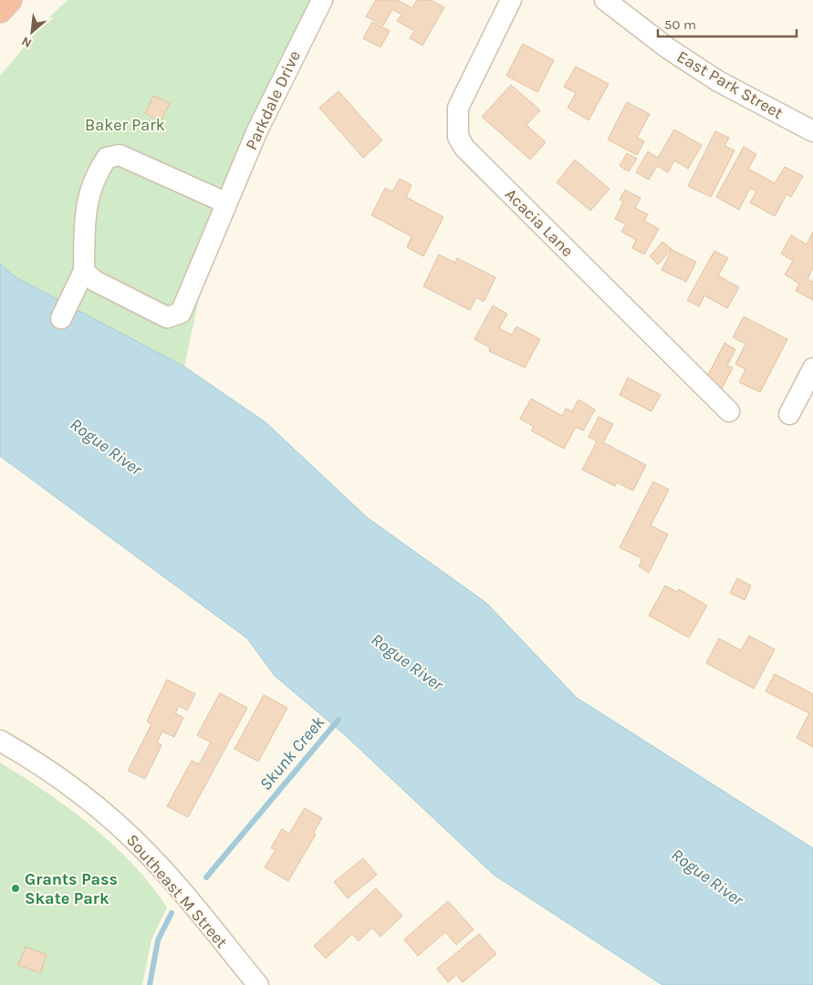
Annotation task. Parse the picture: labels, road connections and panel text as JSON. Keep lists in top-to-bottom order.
{
  "streets": {
    "street": [
      "East Park Street",
      "Parkdale Drive",
      "Acacia Lane",
      "Southeast M Street"
    ]
  },
  "water": ["Rogue River", "Skunk Creek"],
  "parks": ["Baker Park"],
  "places": ["Grants Pass Skate Park"],
  "scale_bar": "50 m",
  "north": "bottom left"
}
